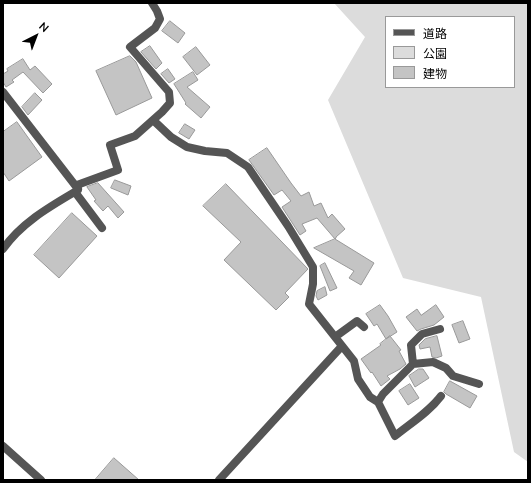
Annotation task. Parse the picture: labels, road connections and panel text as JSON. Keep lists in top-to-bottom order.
{
  "legend": ["道路", "公園", "建物"],
  "north": "top right"
}
